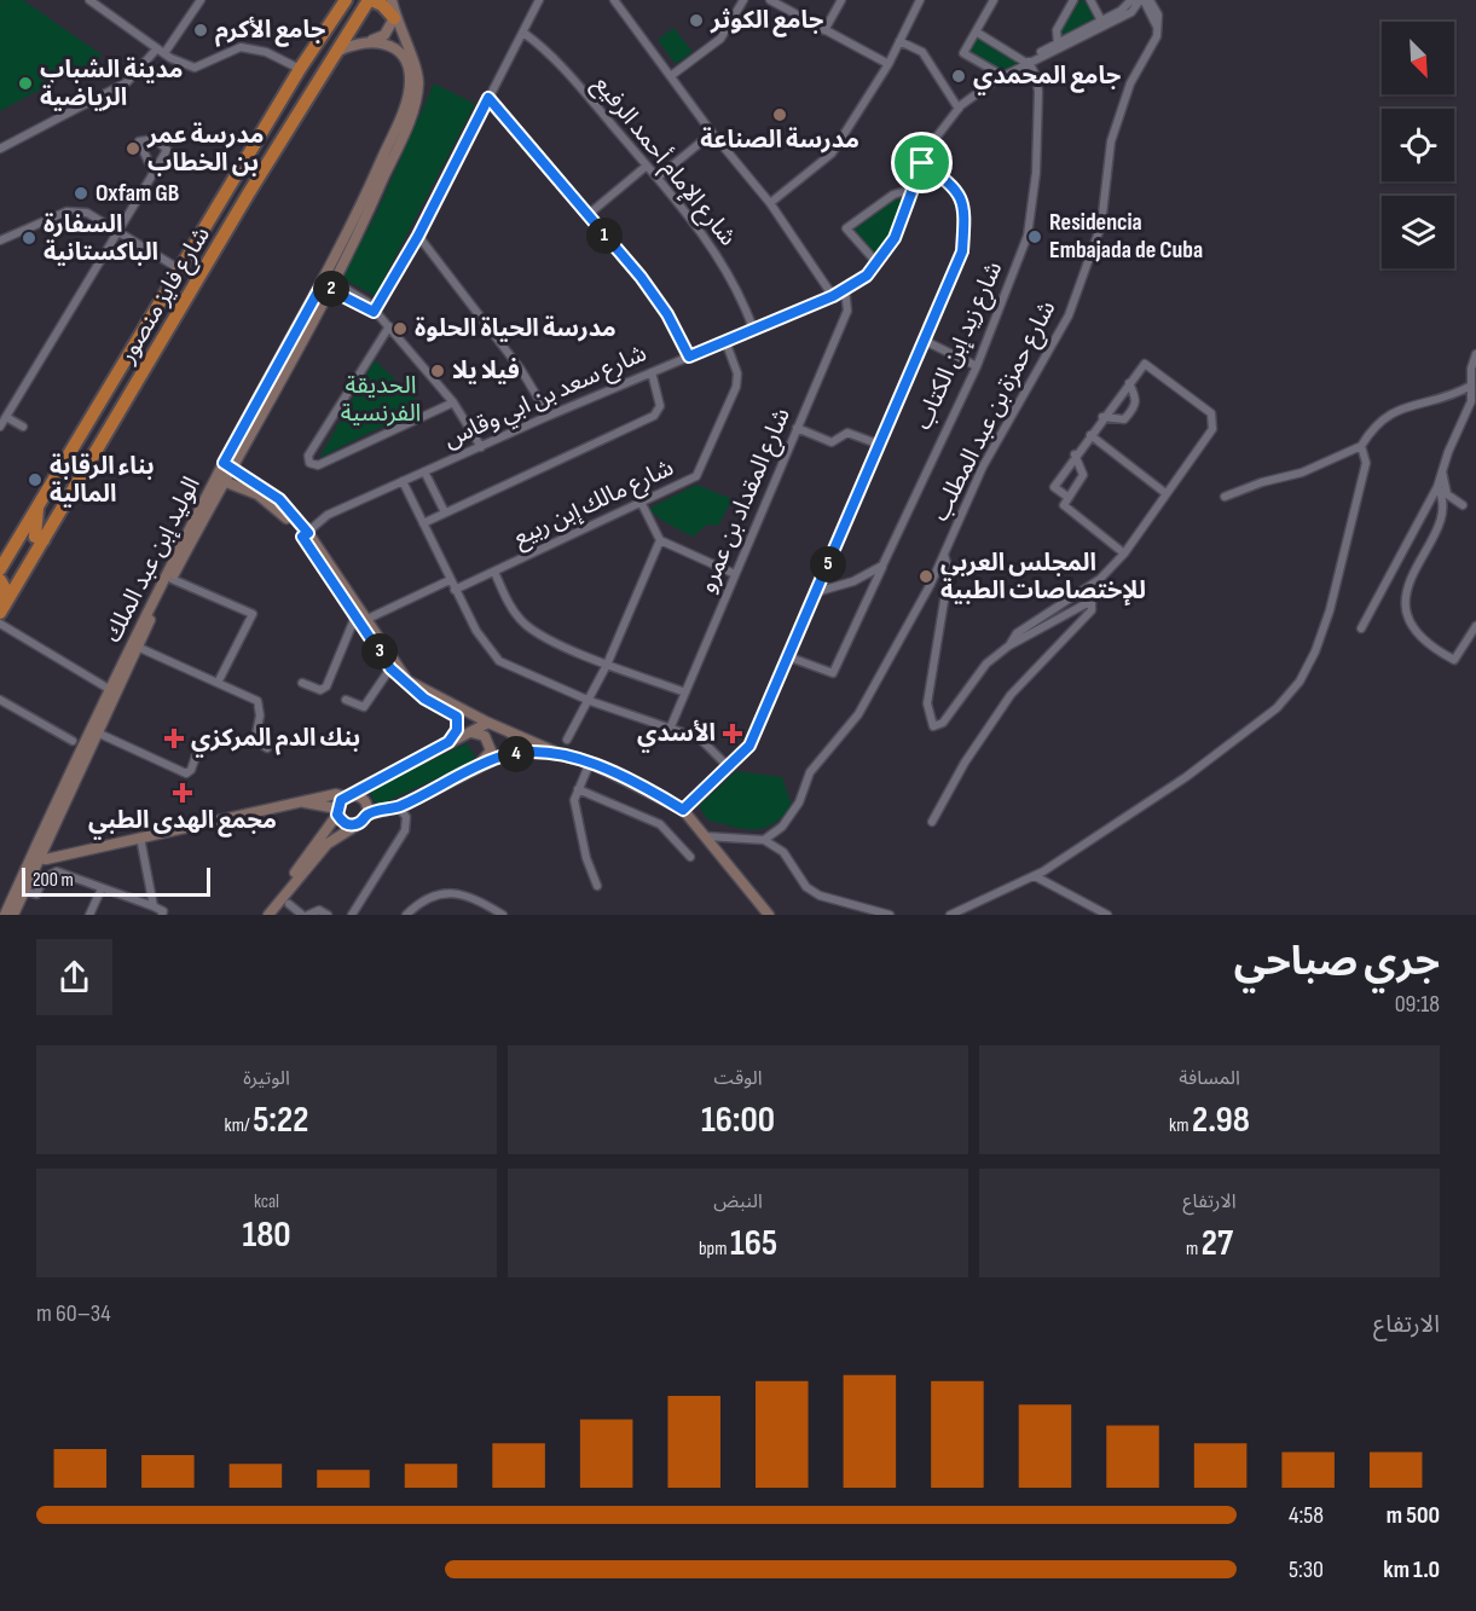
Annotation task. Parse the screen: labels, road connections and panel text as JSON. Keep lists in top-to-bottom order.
{
  "streets": {
    "highway": ["شارع فايز منصور"],
    "street": [
      "شارع الإمام أحمد الرفيع",
      "شارع زيد إبن الكتاب",
      "شارع سعد بن ابي وقاس",
      "شارع حمزة بن عبد المطلب",
      "شارع المقداد بن عمرو",
      "شارع مالك إبن ربيع",
      "الوليد إبن عبد الملك"
    ]
  },
  "crossings": [
    ["شارع الإمام أحمد الرفيع", "شارع سعد بن ابي وقاس"],
    ["شارع زيد إبن الكتاب", "شارع سعد بن ابي وقاس"],
    ["شارع سعد بن ابي وقاس", "شارع المقداد بن عمرو"],
    ["شارع سعد بن ابي وقاس", "شارع مالك إبن ربيع"]
  ],
  "parks": ["الحديقة الفرنسية"],
  "places": {
    "other": [
      "جامع الكوثر",
      "جامع الأكرم",
      "جامع المحمدي",
      "مدينة الشباب الرياضية",
      "مدرسة الصناعة",
      "مدرسة عمر بن الخطاب",
      "Oxfam GB",
      "Residencia Embajada de Cuba",
      "السفارة الباكستانية",
      "مدرسة الحياة الحلوة",
      "فيلا يلا",
      "بناء الرقابة المالية",
      "المجلس العربي للإختصاصات الطبية"
    ],
    "health": ["الأسدي", "بنك الدم المركزي", "مجمع الهدى الطبي"]
  },
  "scale_bar": "200 m",
  "north": "bottom right",
  "page": {
    "pins": [
      "1",
      "2",
      "5",
      "3",
      "4"
    ],
    "scale": "200 m",
    "heading": ["جري صباحي", "09:18"],
    "stats": [
      ["المسافة", "2.98 km"],
      ["الوقت", "16:00"],
      ["الوتيرة", "5:22 /km"],
      ["الارتفاع", "27 m"],
      ["النبض", "165 bpm"],
      ["kcal", "180"]
    ],
    "chart": ["الارتفاع", "34–60 m"],
    "list": [
      {
        "name": "500 m",
        "note": "4:58"
      },
      {
        "name": "1.0 km",
        "note": "5:30"
      }
    ]
  }
}
